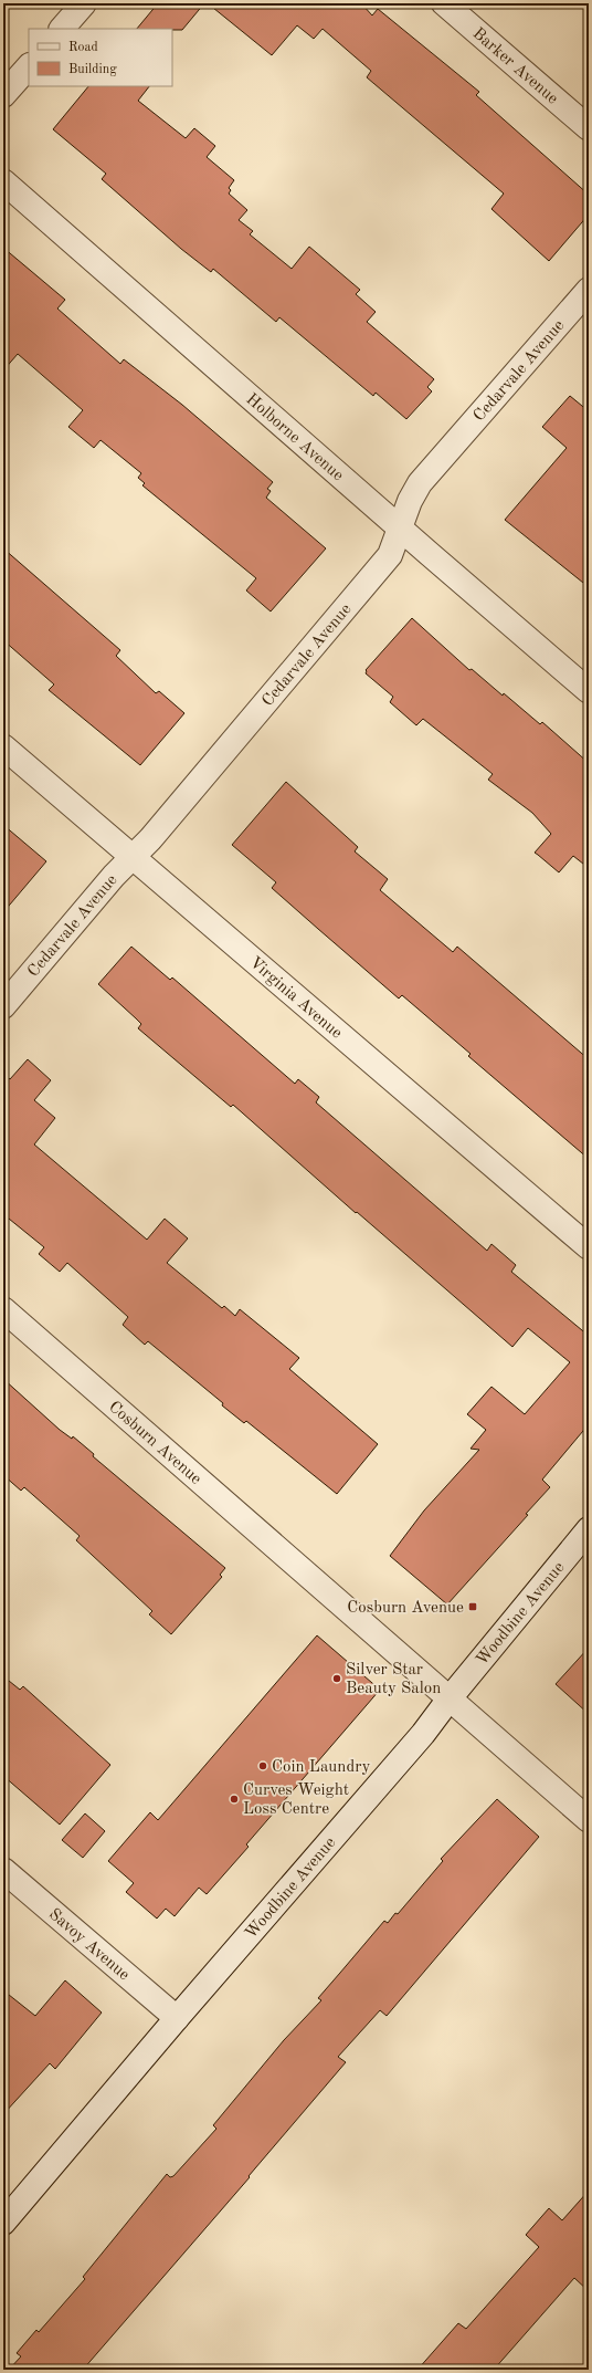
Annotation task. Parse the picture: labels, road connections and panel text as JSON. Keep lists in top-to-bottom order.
{
  "streets": {
    "street": [
      "Barker Avenue",
      "Cedarvale Avenue",
      "Holborne Avenue",
      "Virginia Avenue",
      "Cosburn Avenue",
      "Woodbine Avenue",
      "Savoy Avenue"
    ]
  },
  "crossings": [
    ["Cedarvale Avenue", "Holborne Avenue"],
    ["Cedarvale Avenue", "Virginia Avenue"],
    ["Cosburn Avenue", "Woodbine Avenue"],
    ["Woodbine Avenue", "Savoy Avenue"]
  ],
  "places": {
    "transit": ["Cosburn Avenue"],
    "other": ["Silver Star Beauty Salon", "Coin Laundry", "Curves Weight Loss Centre"]
  },
  "legend": ["Road", "Building"]
}
